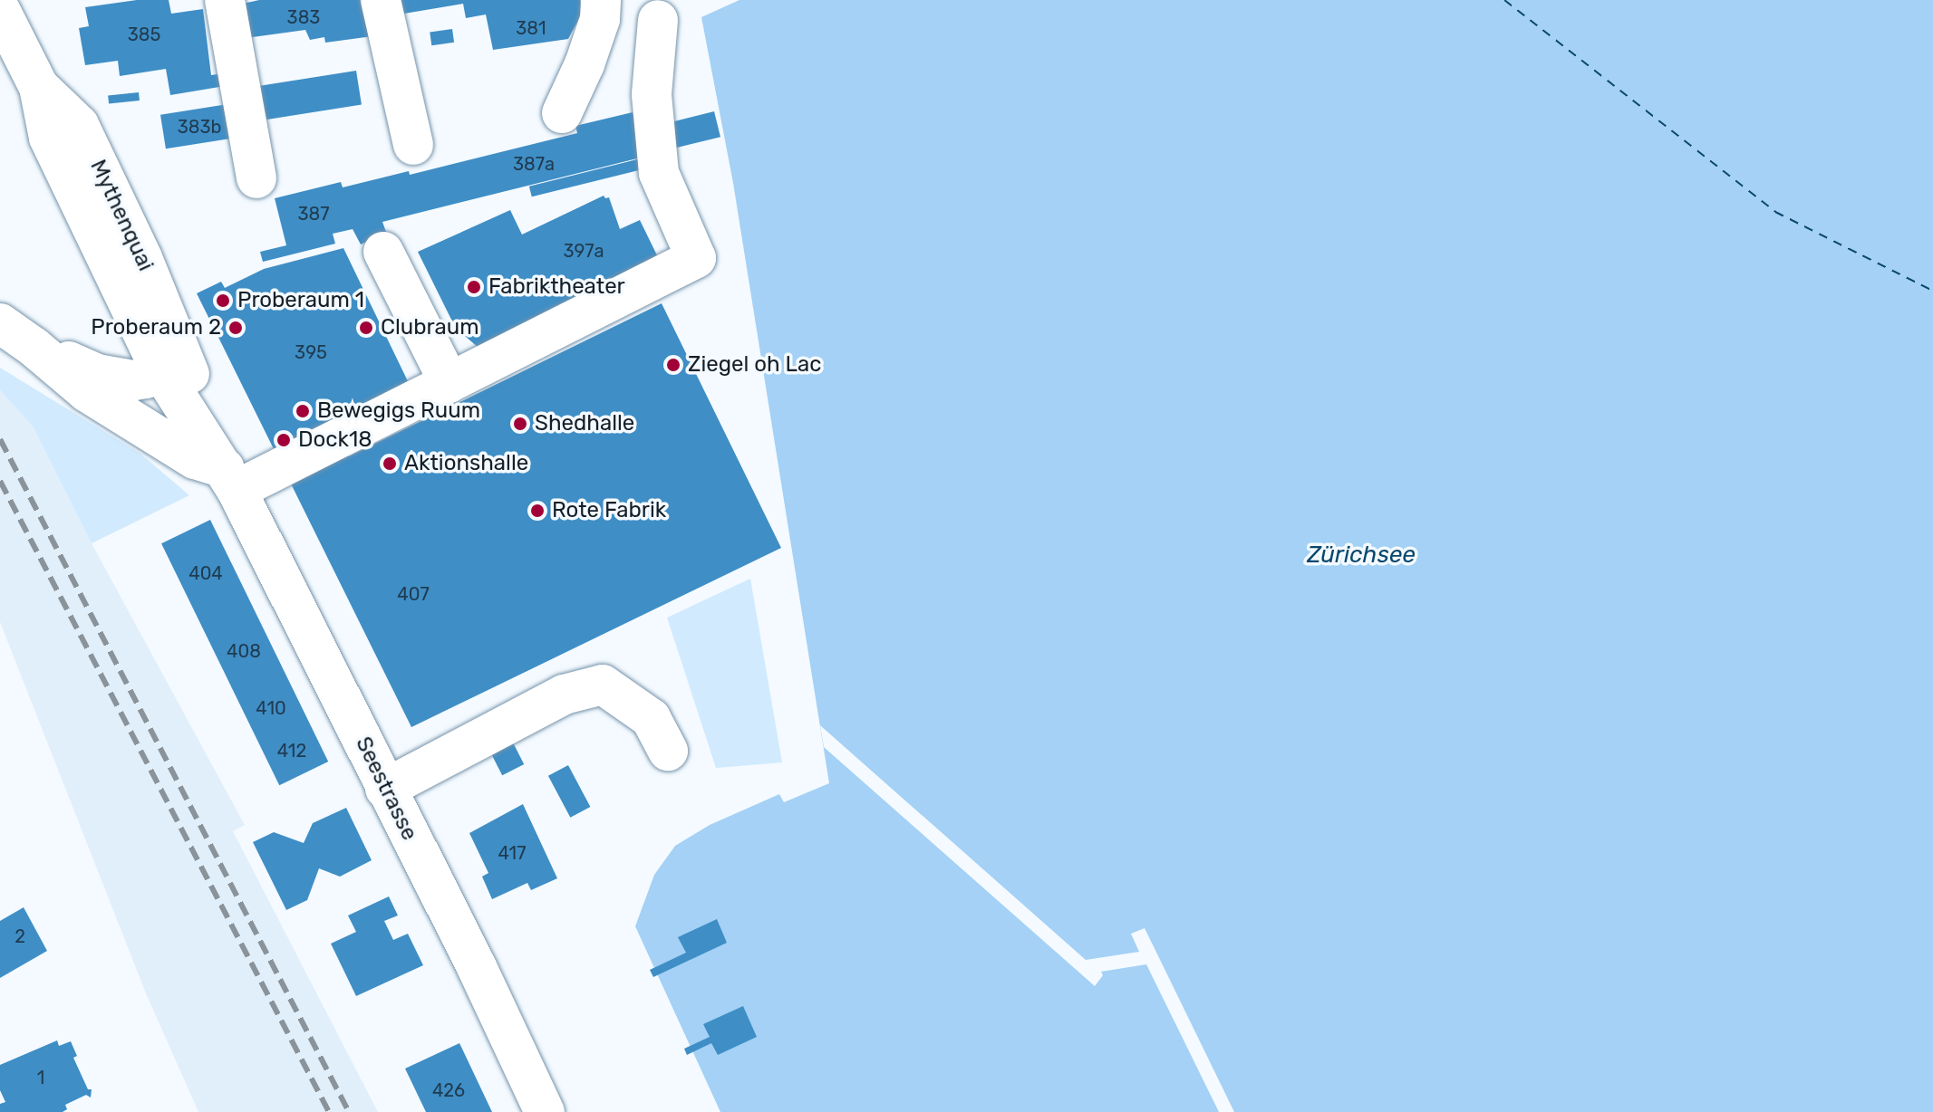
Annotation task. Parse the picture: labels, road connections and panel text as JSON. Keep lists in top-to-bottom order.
{
  "streets": {
    "main road": ["Mythenquai", "Seestrasse"]
  },
  "crossings": [
    ["Mythenquai", "Seestrasse"]
  ],
  "water": ["Zürichsee"],
  "places": [
    "Fabriktheater",
    "Proberaum 1",
    "Proberaum 2",
    "Clubraum",
    "Ziegel oh Lac",
    "Bewegigs Ruum",
    "Shedhalle",
    "Dock18",
    "Aktionshalle",
    "Rote Fabrik"
  ],
  "house_numbers": [
    "383",
    "381",
    "385",
    "383b",
    "387a",
    "387",
    "397a",
    "395",
    "404",
    "407",
    "408",
    "410",
    "412",
    "417",
    "2",
    "1",
    "426"
  ]
}
